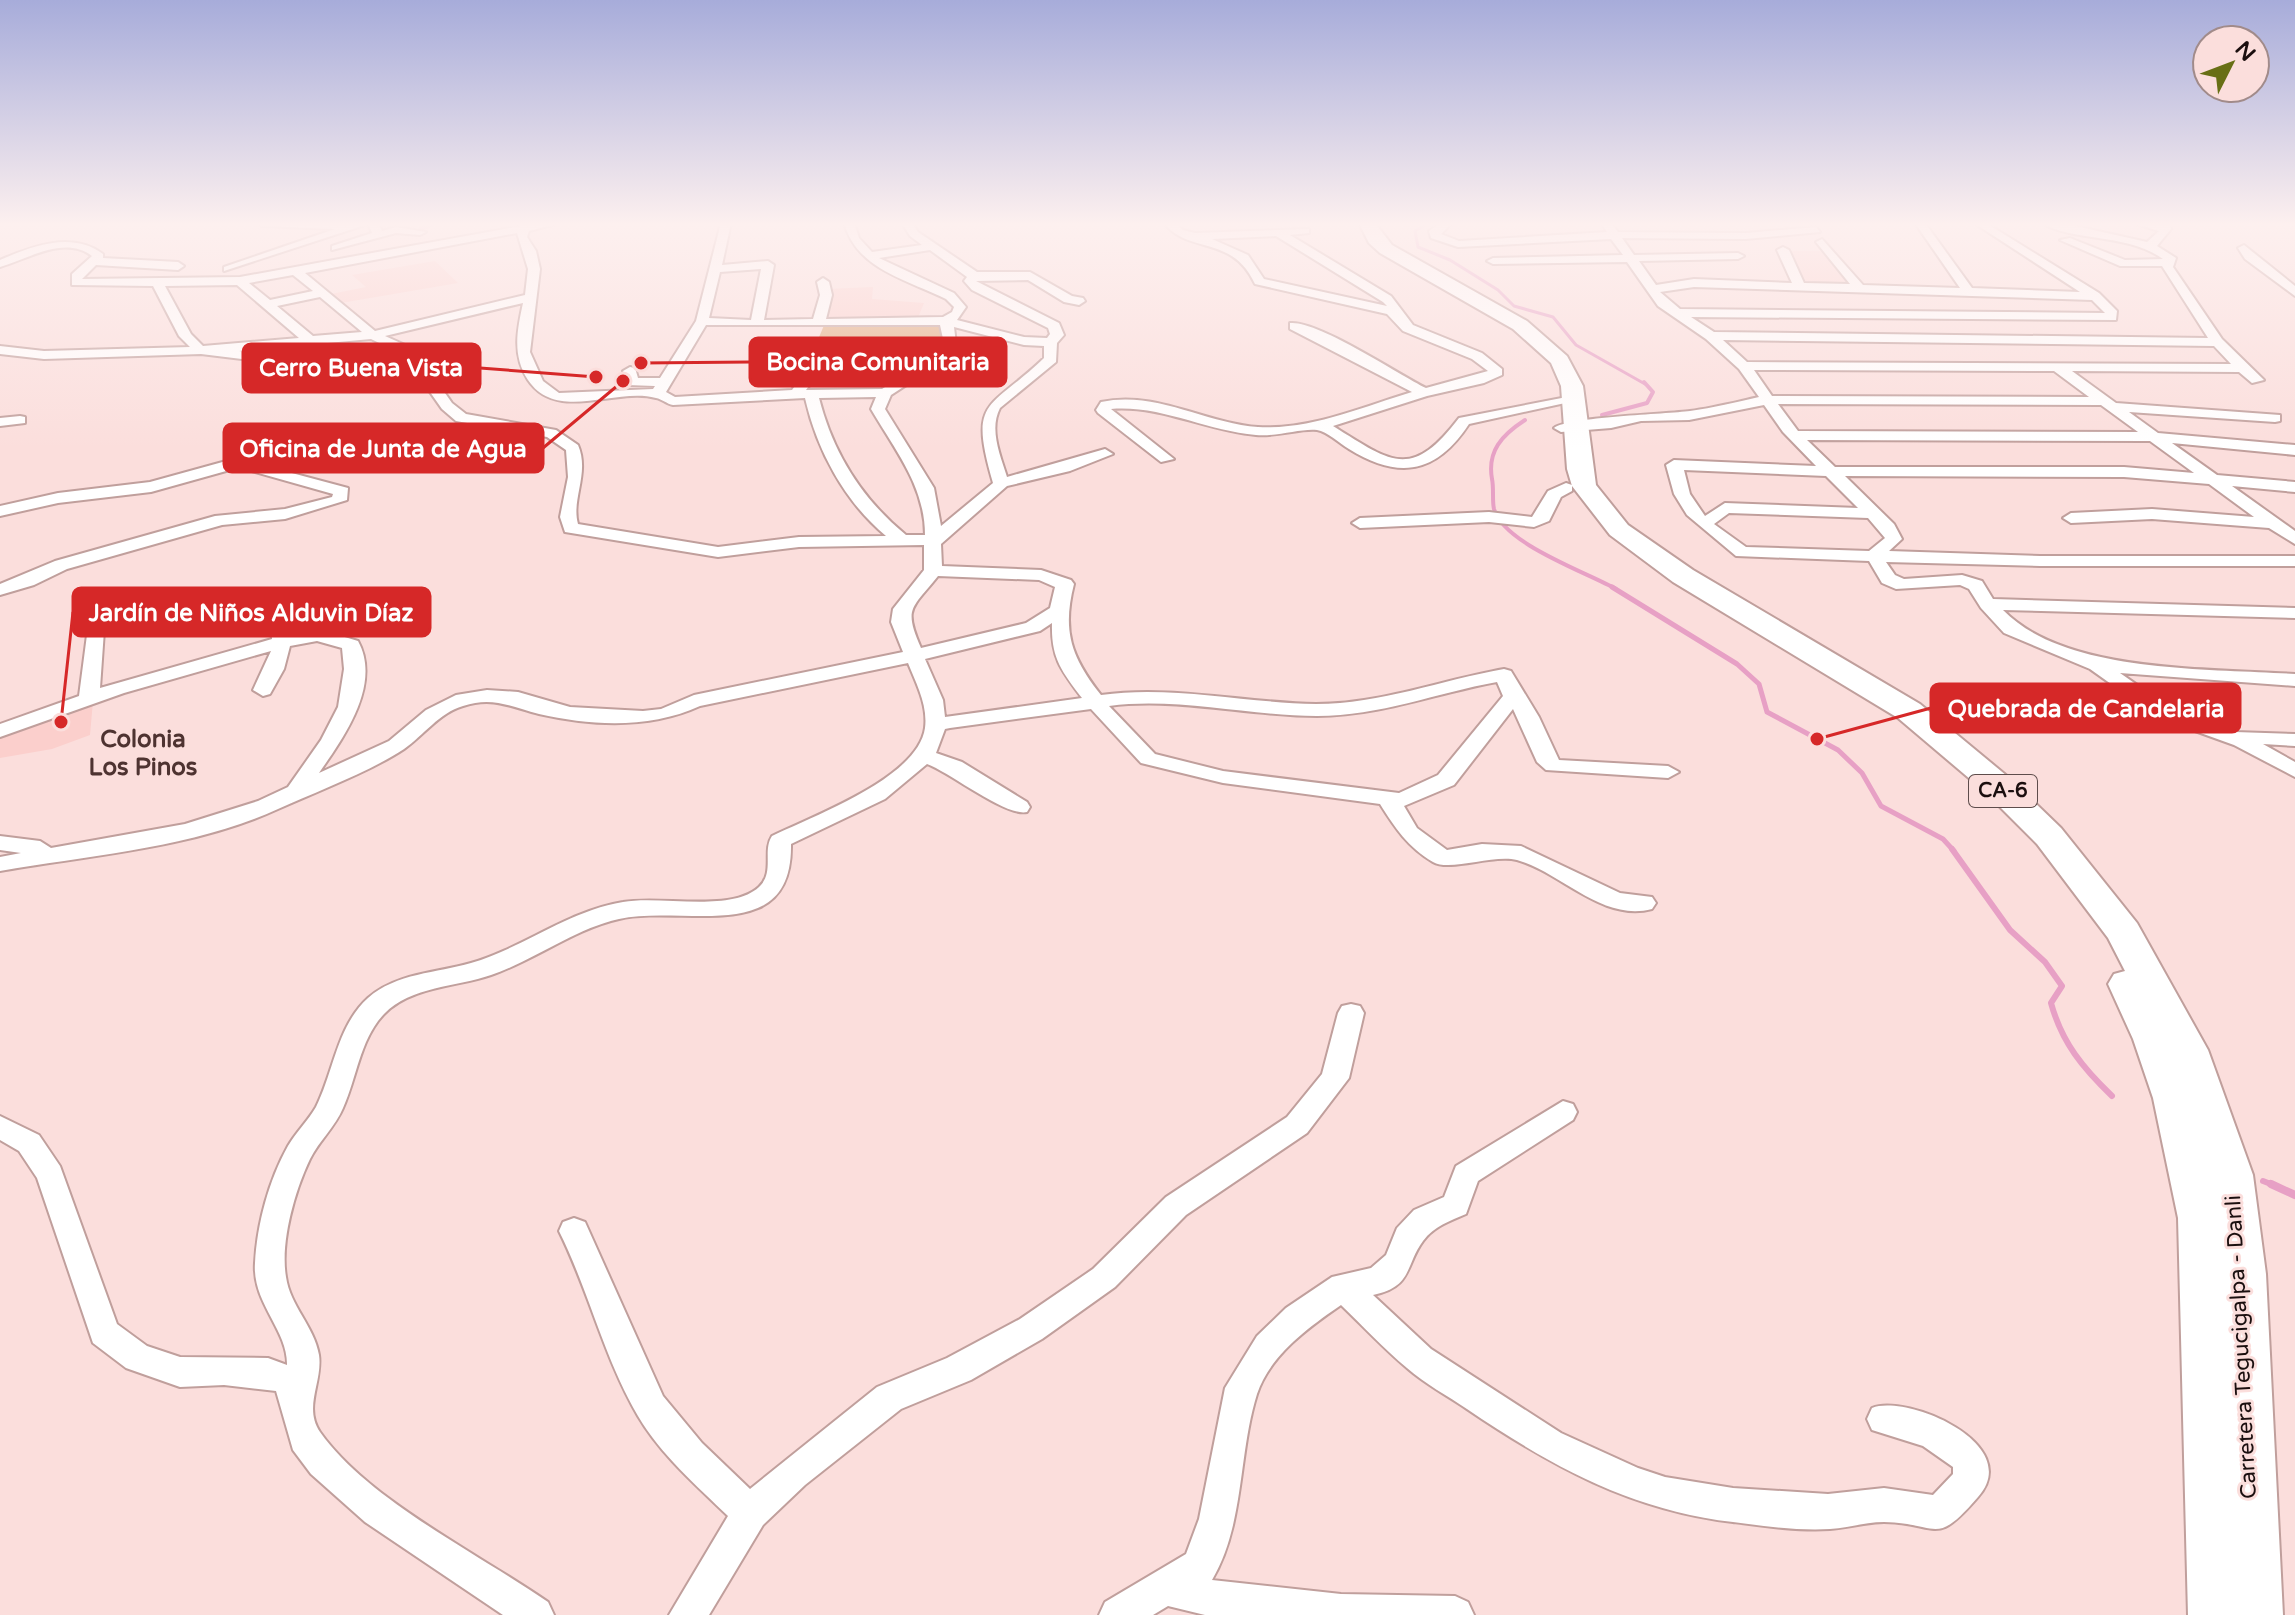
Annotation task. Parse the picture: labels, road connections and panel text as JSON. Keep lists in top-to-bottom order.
{
  "streets": {
    "highway": ["CA-6", "Carretera Tegucigalpa - Danli"]
  },
  "districts": ["Colonia Los Pinos"],
  "places": [
    "Bocina Comunitaria",
    "Cerro Buena Vista",
    "Oficina de Junta de Agua",
    "Jardín de Niños Alduvin Díaz",
    "Quebrada de Candelaria"
  ],
  "north": "top right"
}
